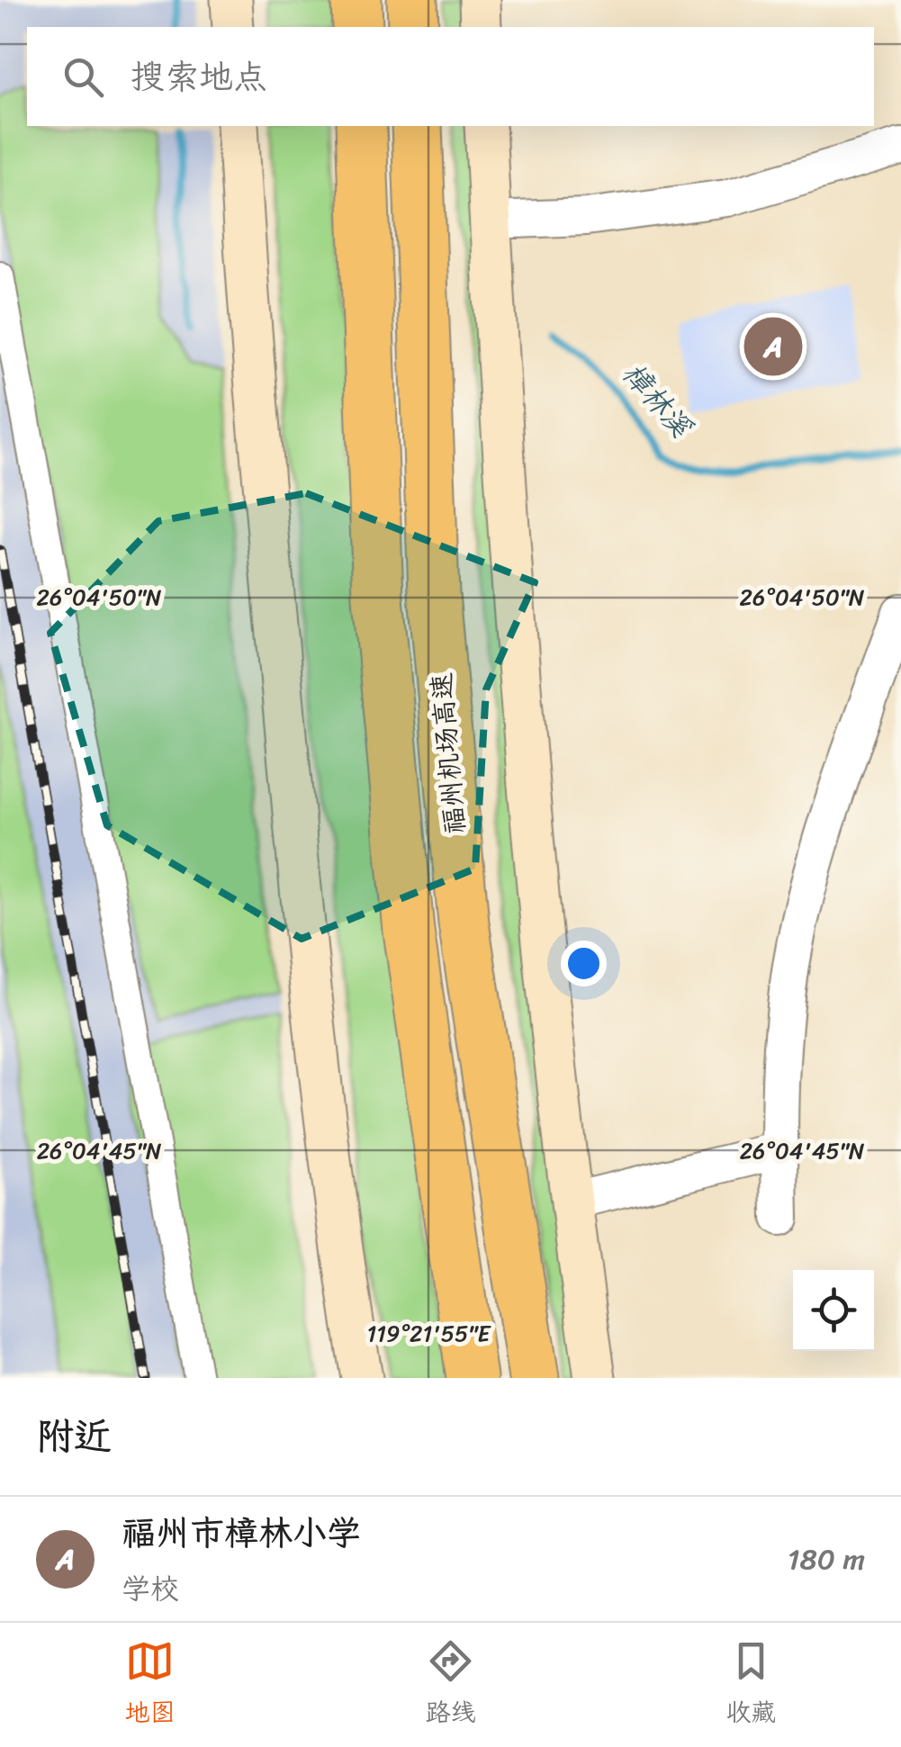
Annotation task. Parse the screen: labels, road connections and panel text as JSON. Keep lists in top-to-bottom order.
{
  "streets": {
    "highway": ["福州机场高速"]
  },
  "water": ["樟林溪"],
  "page": {
    "search": "搜索地点",
    "pins": "A",
    "heading": "附近",
    "list": [
      {
        "mark": "A",
        "name": "福州市樟林小学",
        "note": "学校",
        "value": "180 m"
      }
    ],
    "nav": ["地图", "路线", "收藏"]
  },
  "coordinates": ["26°04'50\"N", "26°04'45\"N", "119°21'55\"E"]
}
